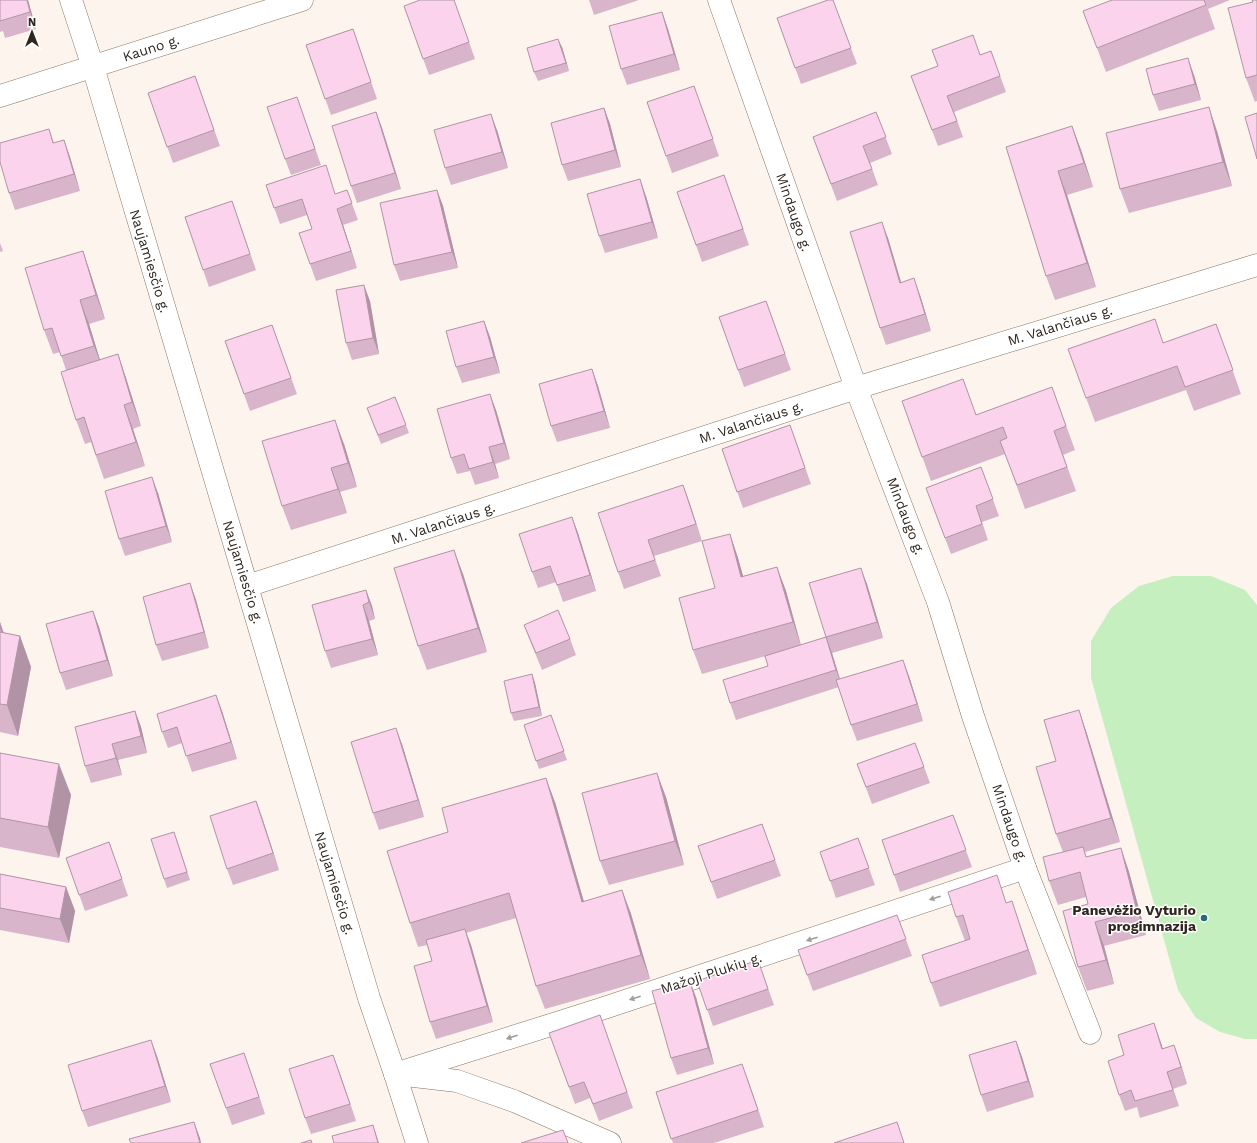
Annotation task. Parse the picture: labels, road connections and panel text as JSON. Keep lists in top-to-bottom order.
{
  "streets": {
    "street": [
      "Kauno g.",
      "Mindaugo g.",
      "Naujamiesčio g.",
      "M. Valančiaus g.",
      "Mažoji Plukių g."
    ]
  },
  "crossings": [
    ["Kauno g.", "Naujamiesčio g."],
    ["Mindaugo g.", "M. Valančiaus g."],
    ["Mindaugo g.", "Mažoji Plukių g."],
    ["Naujamiesčio g.", "M. Valančiaus g."],
    ["Naujamiesčio g.", "Mažoji Plukių g."]
  ],
  "one_way": ["Mažoji Plukių g."],
  "places": ["Panevėžio Vyturio progimnazija"],
  "north": "top"
}
